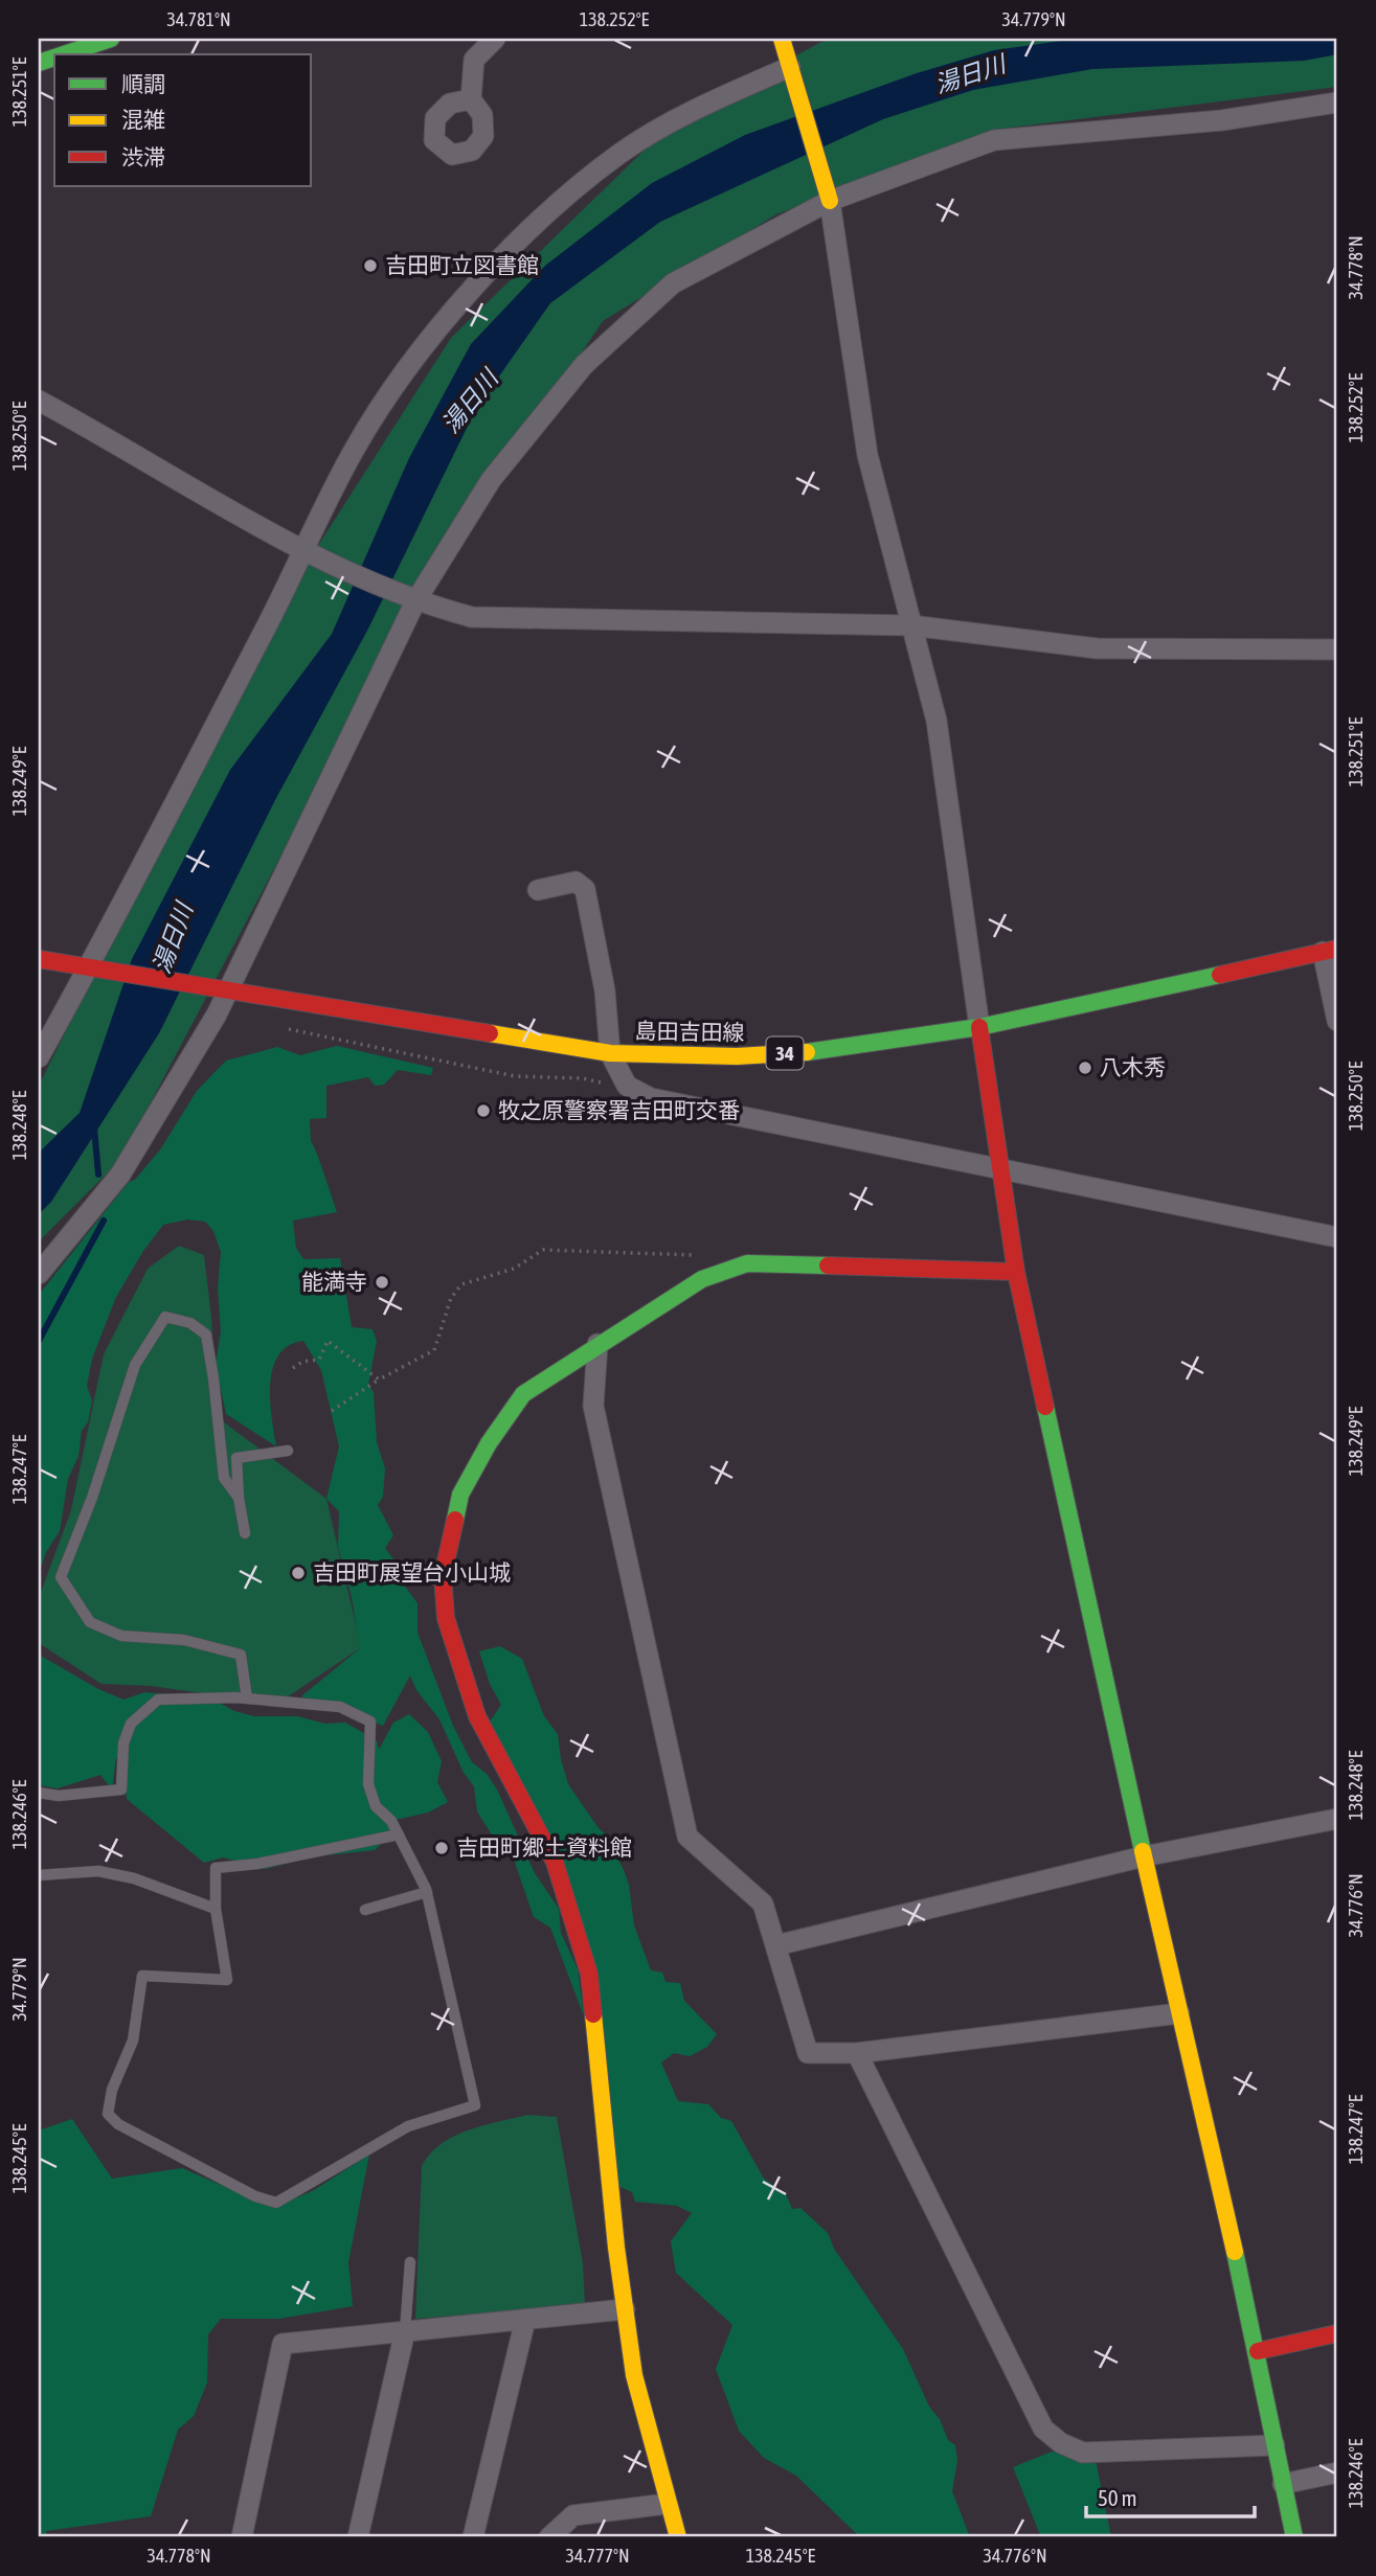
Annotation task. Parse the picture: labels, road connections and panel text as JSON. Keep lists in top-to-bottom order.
{
  "streets": {
    "street": ["島田吉田線", "34"]
  },
  "water": ["湯日川"],
  "places": [
    "吉田町立図書館",
    "八木秀",
    "牧之原警察署吉田町交番",
    "能満寺",
    "吉田町展望台小山城",
    "吉田町郷土資料館"
  ],
  "legend": ["順調", "混雑", "渋滞"],
  "scale_bar": "50 m",
  "coordinates": [
    "34.781°N",
    "138.252°E",
    "34.779°N",
    "138.251°E",
    "34.778°N",
    "138.250°E",
    "138.249°E",
    "138.248°E",
    "138.247°E",
    "138.246°E",
    "34.776°N",
    "138.245°E",
    "34.777°N"
  ]
}
